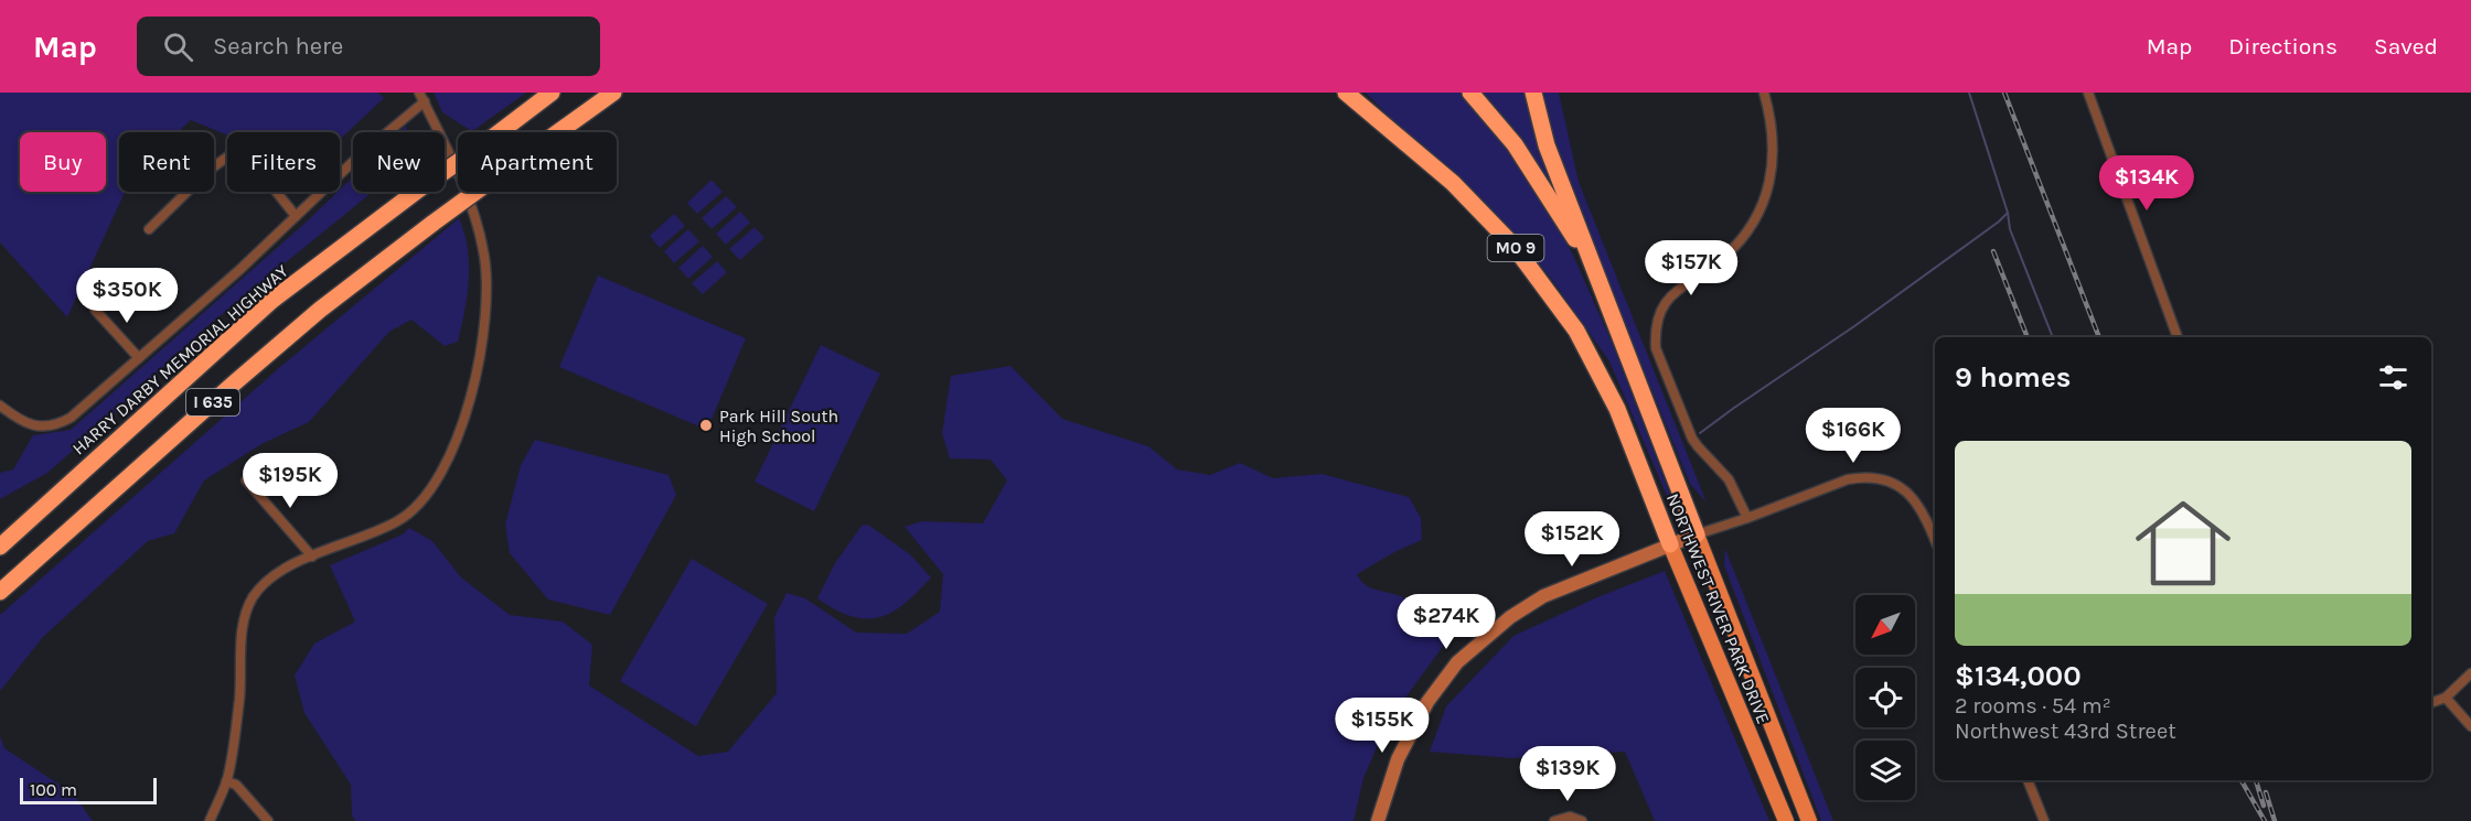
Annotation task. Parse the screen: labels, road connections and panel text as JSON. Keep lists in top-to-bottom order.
{
  "streets": {
    "highway": [
      "MO 9",
      "HARRY DARBY MEMORIAL HIGHWAY",
      "I 635",
      "NORTHWEST RIVER PARK DRIVE"
    ]
  },
  "crossings": [
    ["MO 9", "NORTHWEST RIVER PARK DRIVE"]
  ],
  "places": ["Park Hill South High School"],
  "scale_bar": "100 m",
  "north": "bottom left",
  "page": {
    "header": "Map",
    "search": "Search here",
    "nav": ["Map", "Directions", "Saved"],
    "chip": [
      "Buy",
      "Rent",
      "Filters",
      "New",
      "Apartment"
    ],
    "price": [
      "$134K",
      "$157K",
      "$350K",
      "$166K",
      "$195K",
      "$152K",
      "$274K",
      "$155K",
      "$139K"
    ],
    "heading": "9 homes",
    "list": [
      {
        "name": "$134,000",
        "note": "2 rooms · 54 m² · Northwest 43rd Street"
      }
    ],
    "scale": "100 m"
  }
}
